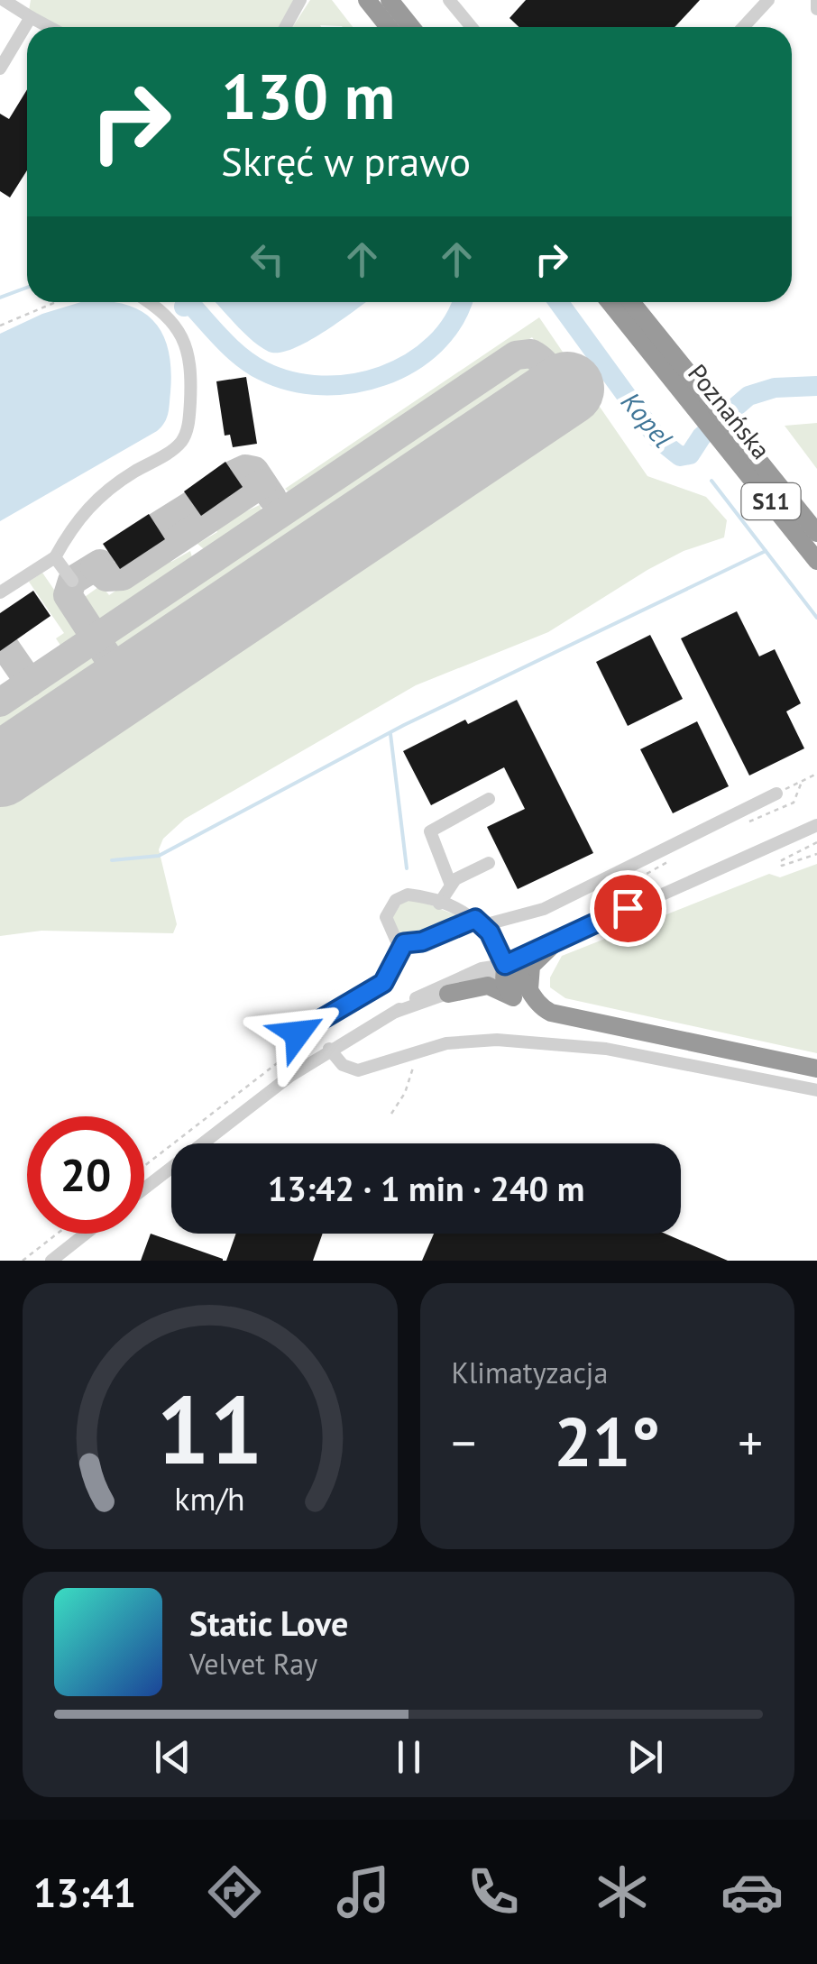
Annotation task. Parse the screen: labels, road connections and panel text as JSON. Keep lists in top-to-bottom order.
{
  "streets": {
    "highway": ["Poznańska", "S11"]
  },
  "water": ["Kopel"],
  "page": {
    "turn": ["130 m", "Skręć w prawo"],
    "limit": "20",
    "trip": "13:42 · 1 min · 240 m",
    "tile": "Klimatyzacja",
    "heat": ["−", "21°", "+"],
    "song": ["Static Love", "Velvet Ray"],
    "tabs": "13:41",
    "gauge": ["11", "km/h"]
  }
}
